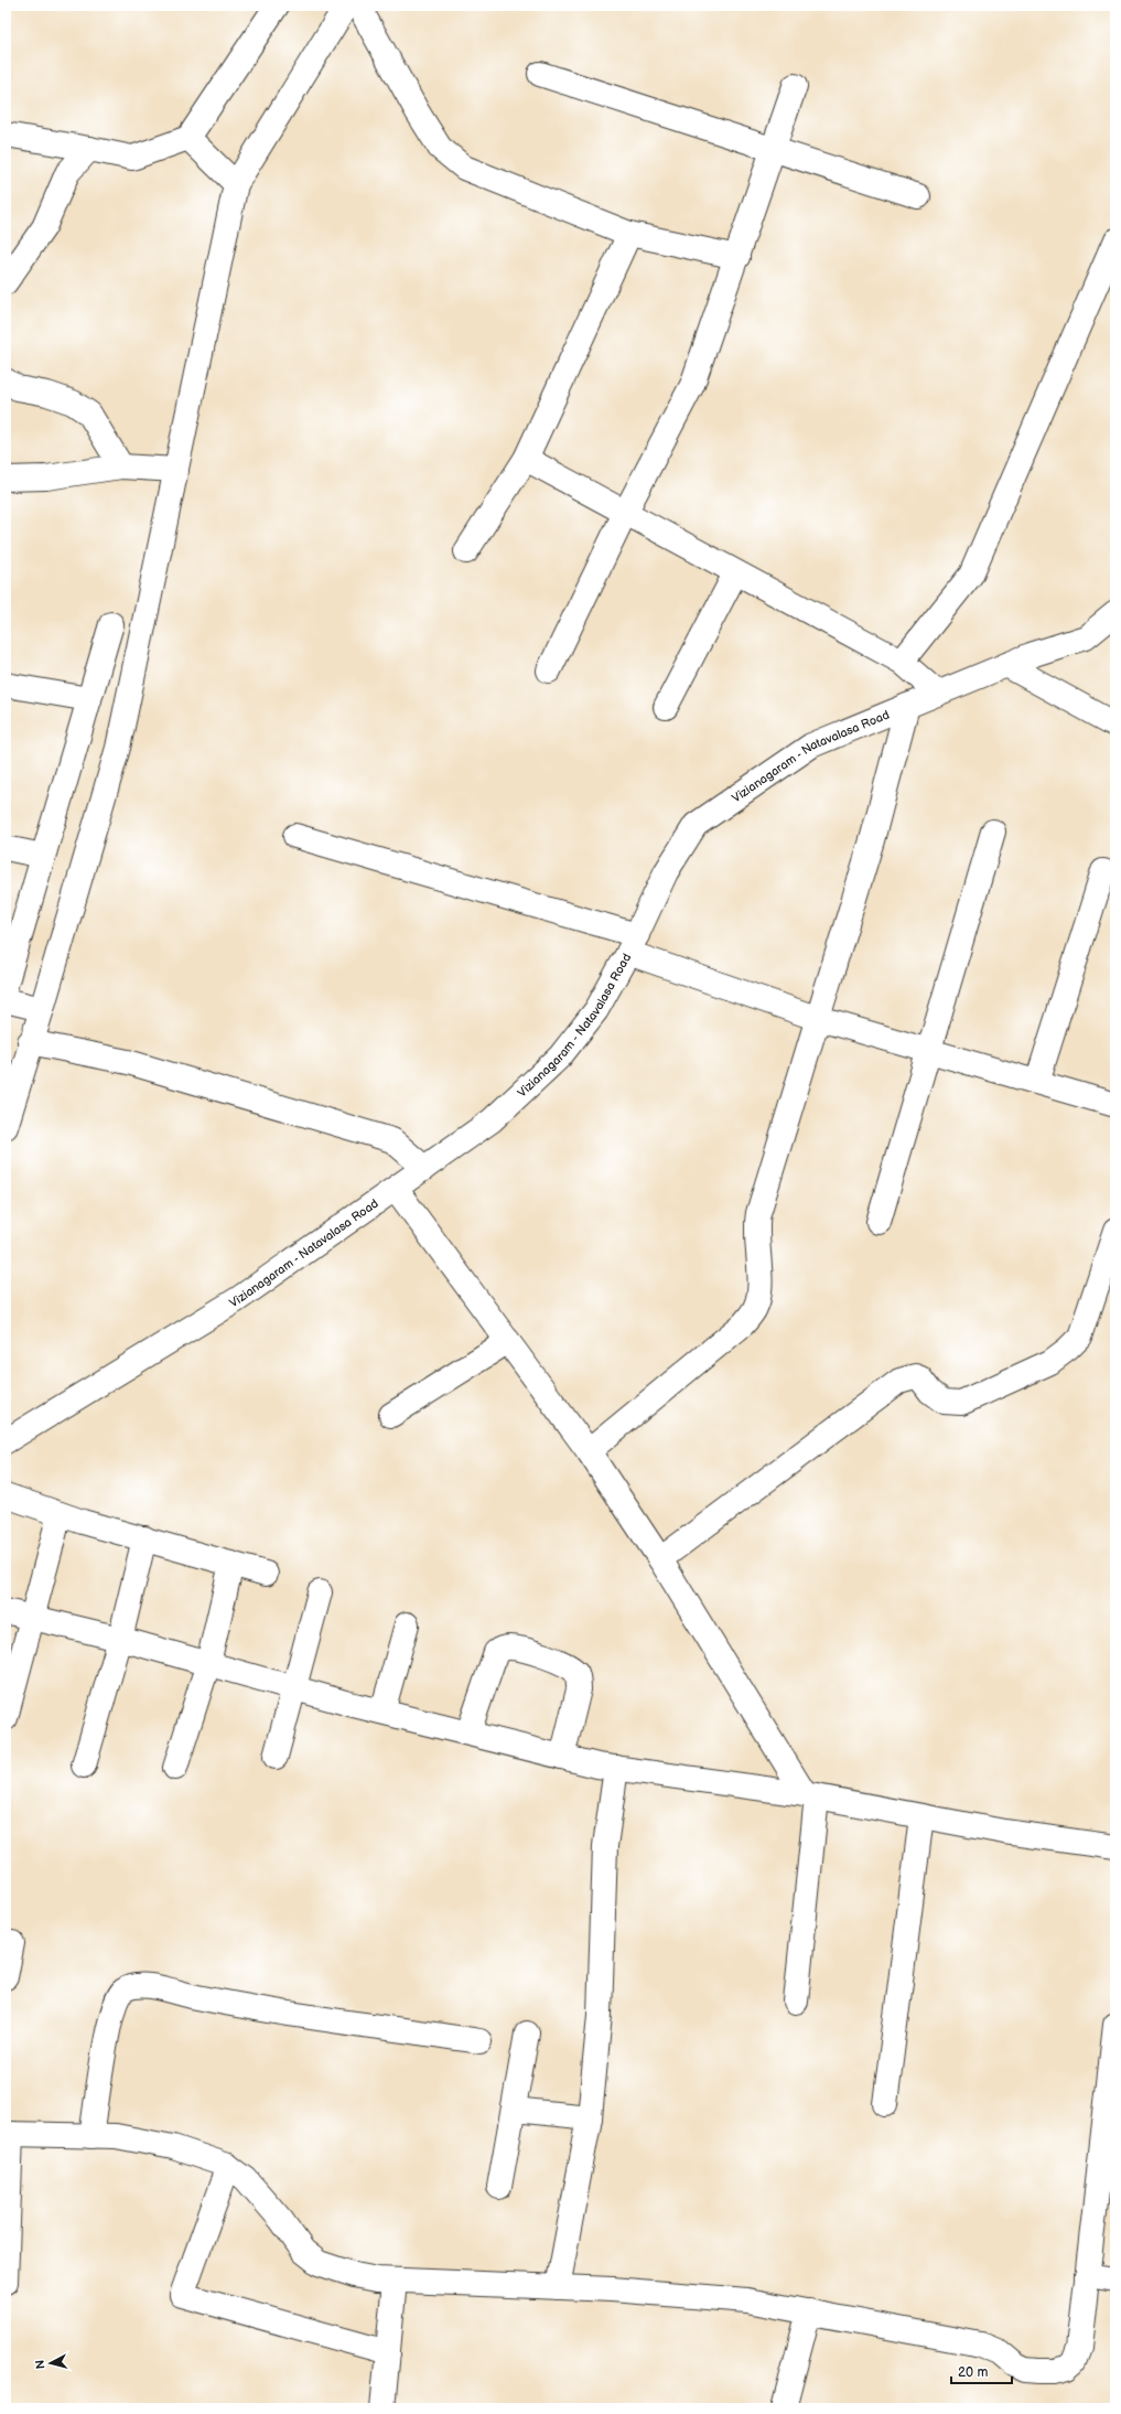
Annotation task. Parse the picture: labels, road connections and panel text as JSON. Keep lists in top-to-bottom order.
{
  "streets": {
    "street": ["Vizianagaram - Natavalasa Road"]
  },
  "scale_bar": "20 m",
  "north": "left"
}
